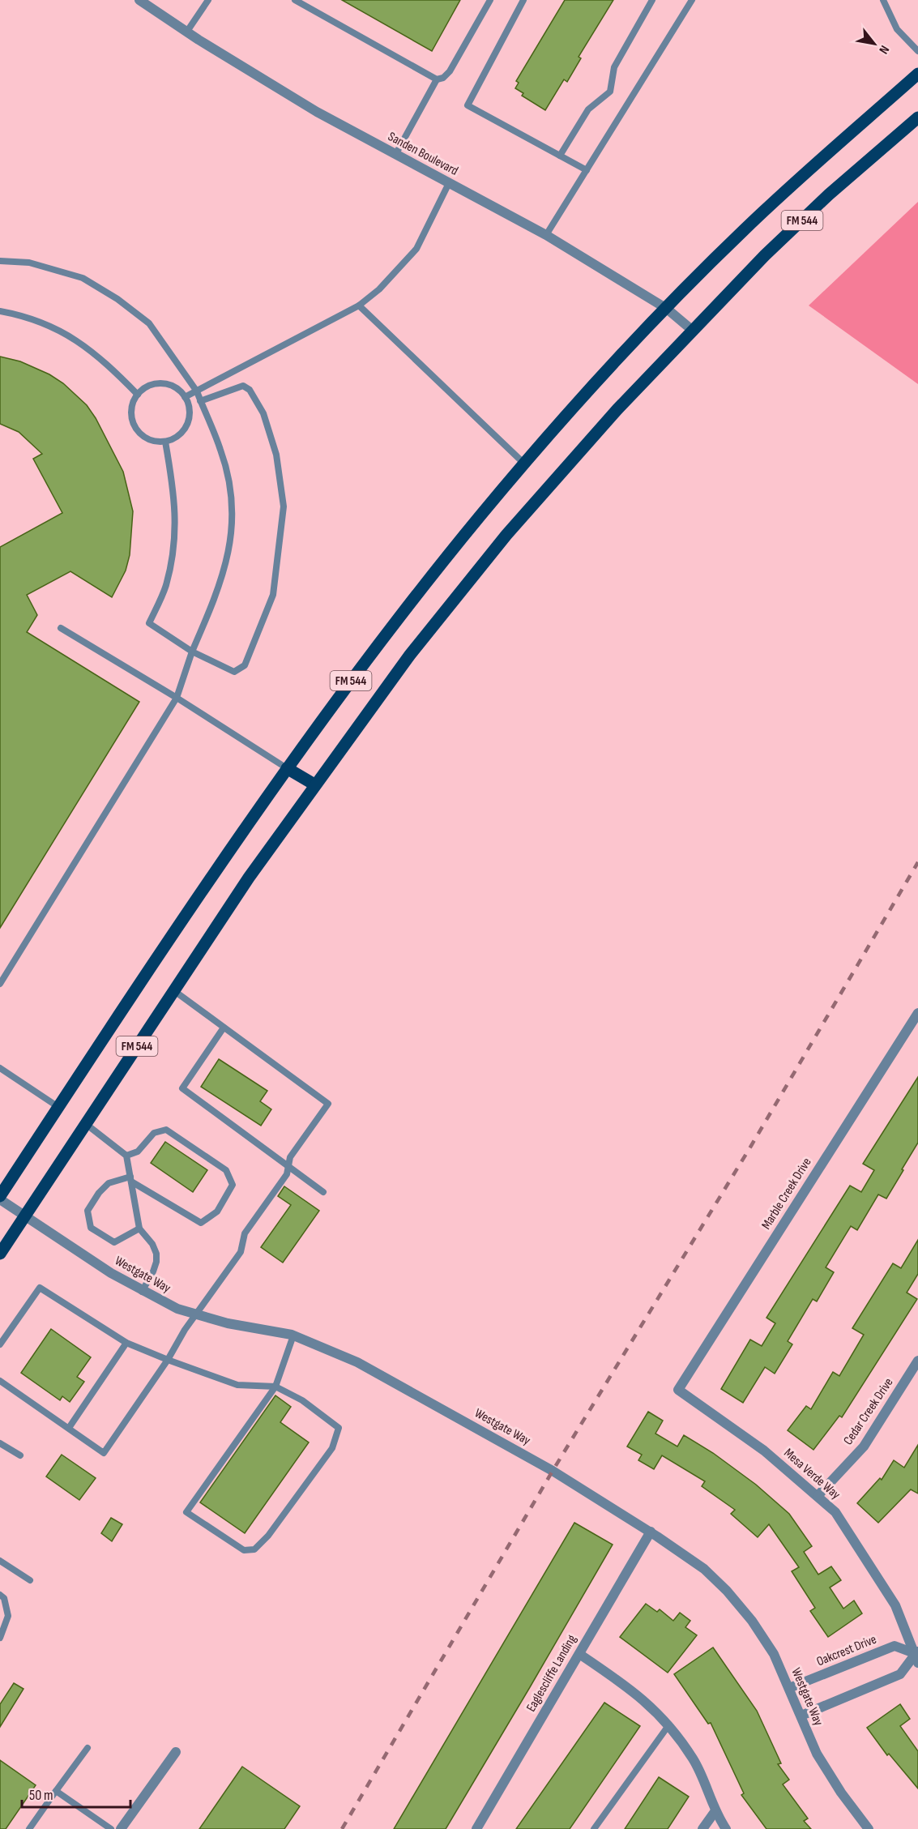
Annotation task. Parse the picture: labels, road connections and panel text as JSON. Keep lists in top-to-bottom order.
{
  "streets": {
    "main road": ["FM 544"],
    "street": [
      "Sanden Boulevard",
      "Marble Creek Drive",
      "Westgate Way",
      "Cedar Creek Drive",
      "Mesa Verde Way",
      "Oakcrest Drive",
      "Eaglescliffe Landing"
    ]
  },
  "crossings": [
    ["Sanden Boulevard", "FM 544"],
    ["FM 544", "Westgate Way"],
    ["Marble Creek Drive", "Mesa Verde Way"],
    ["Westgate Way", "Oakcrest Drive"],
    ["Westgate Way", "Eaglescliffe Landing"],
    ["Cedar Creek Drive", "Mesa Verde Way"],
    ["Mesa Verde Way", "Oakcrest Drive"]
  ],
  "scale_bar": "50 m",
  "north": "bottom right"
}
